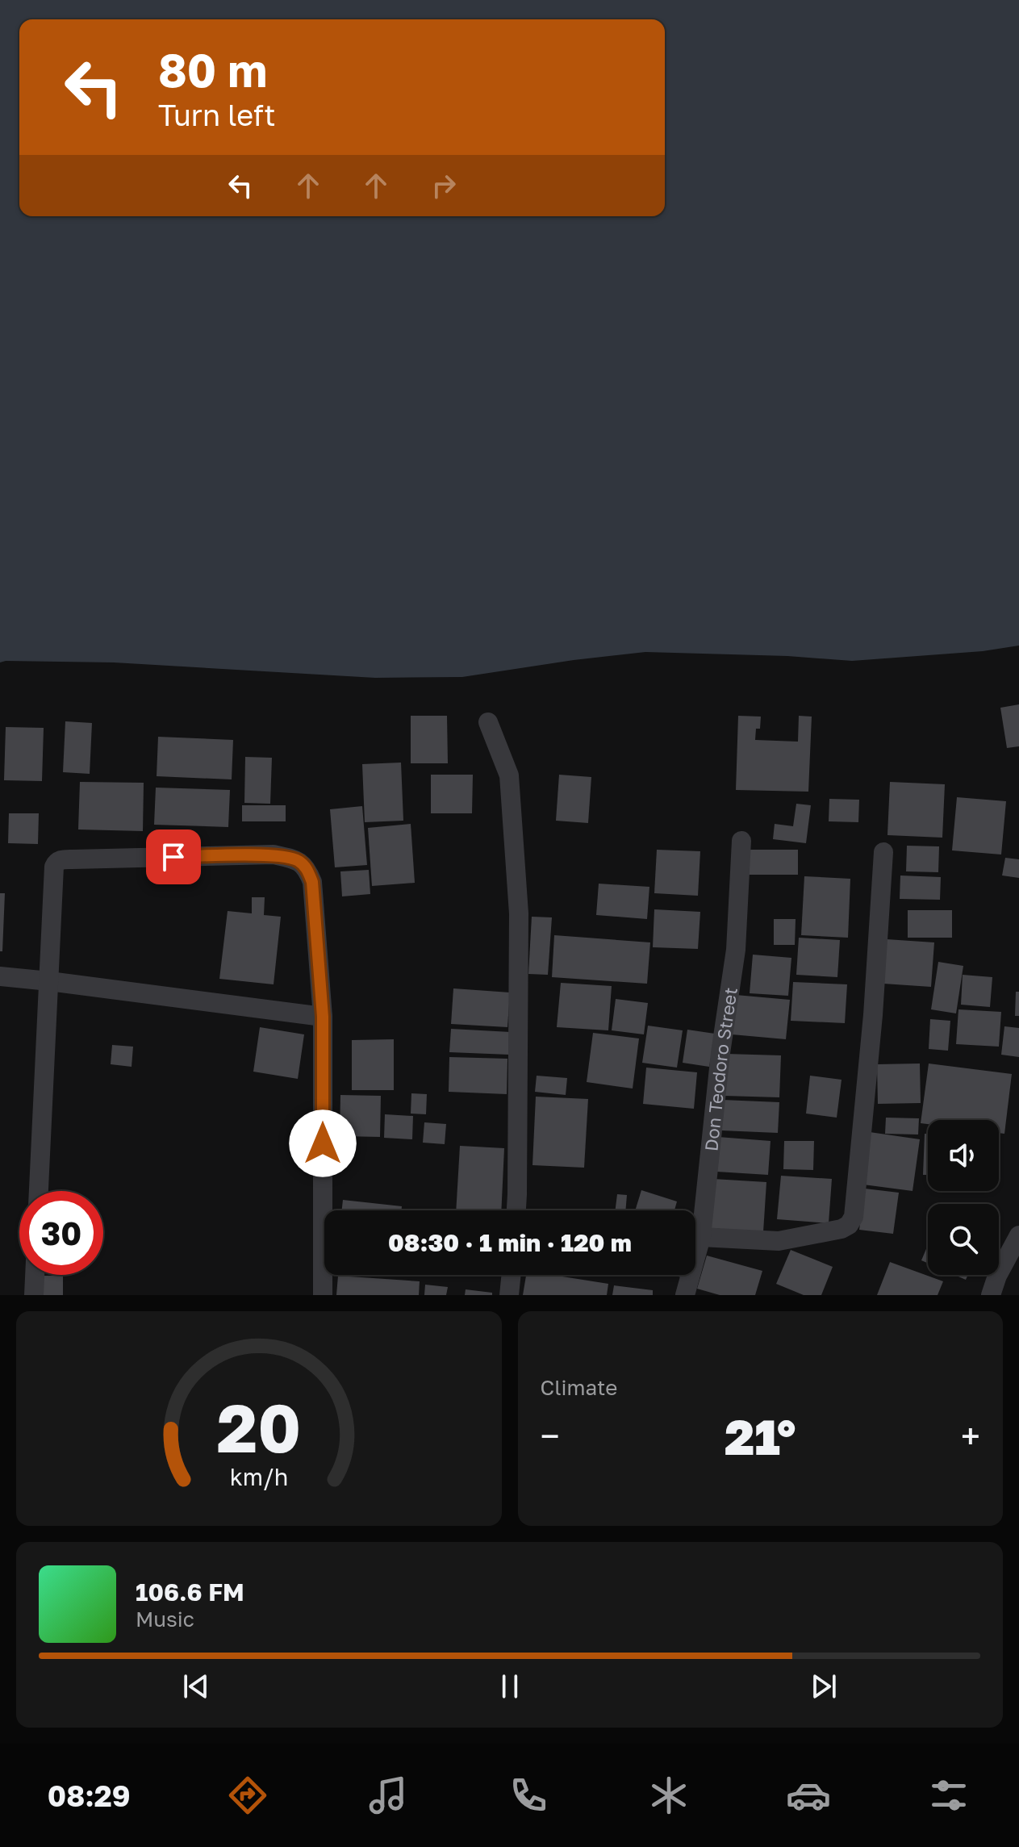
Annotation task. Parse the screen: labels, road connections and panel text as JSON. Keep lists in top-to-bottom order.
{
  "streets": {
    "street": ["Don Teodoro Street"]
  },
  "page": {
    "turn": ["80 m", "Turn left"],
    "limit": "30",
    "trip": "08:30 · 1 min · 120 m",
    "tile": "Climate",
    "heat": ["−", "21°", "+"],
    "song": ["106.6 FM", "Music"],
    "tabs": "08:29",
    "gauge": ["20", "km/h"]
  }
}
